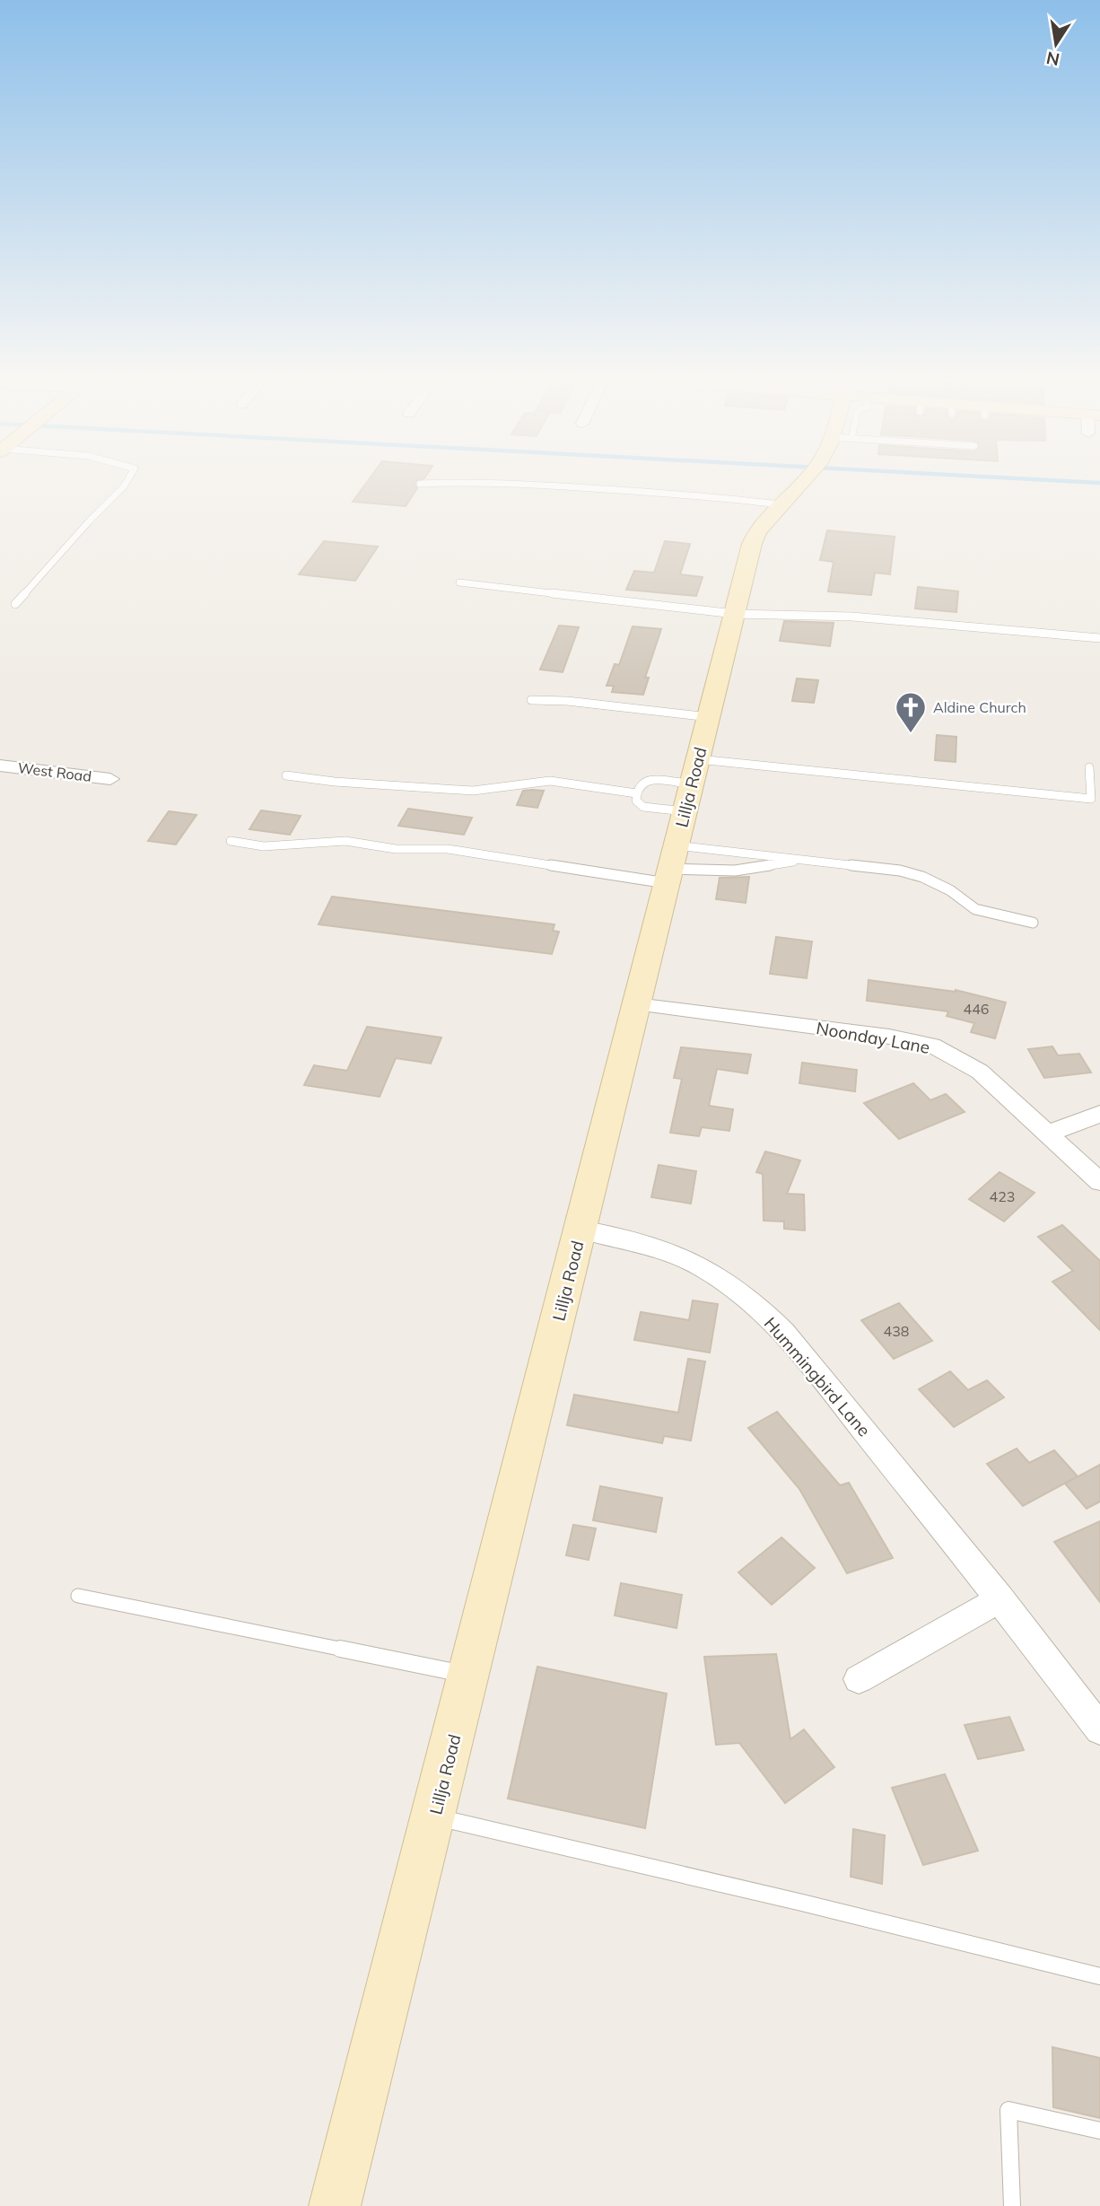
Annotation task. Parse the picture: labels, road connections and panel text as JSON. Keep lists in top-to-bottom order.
{
  "streets": {
    "street": [
      "West Road",
      "Lillja Road",
      "Noonday Lane",
      "Hummingbird Lane"
    ]
  },
  "crossings": [
    ["Lillja Road", "Noonday Lane"],
    ["Lillja Road", "Hummingbird Lane"]
  ],
  "places": {
    "church": ["Aldine Church"]
  },
  "house_numbers": ["446", "423", "438"],
  "north": "bottom"
}
